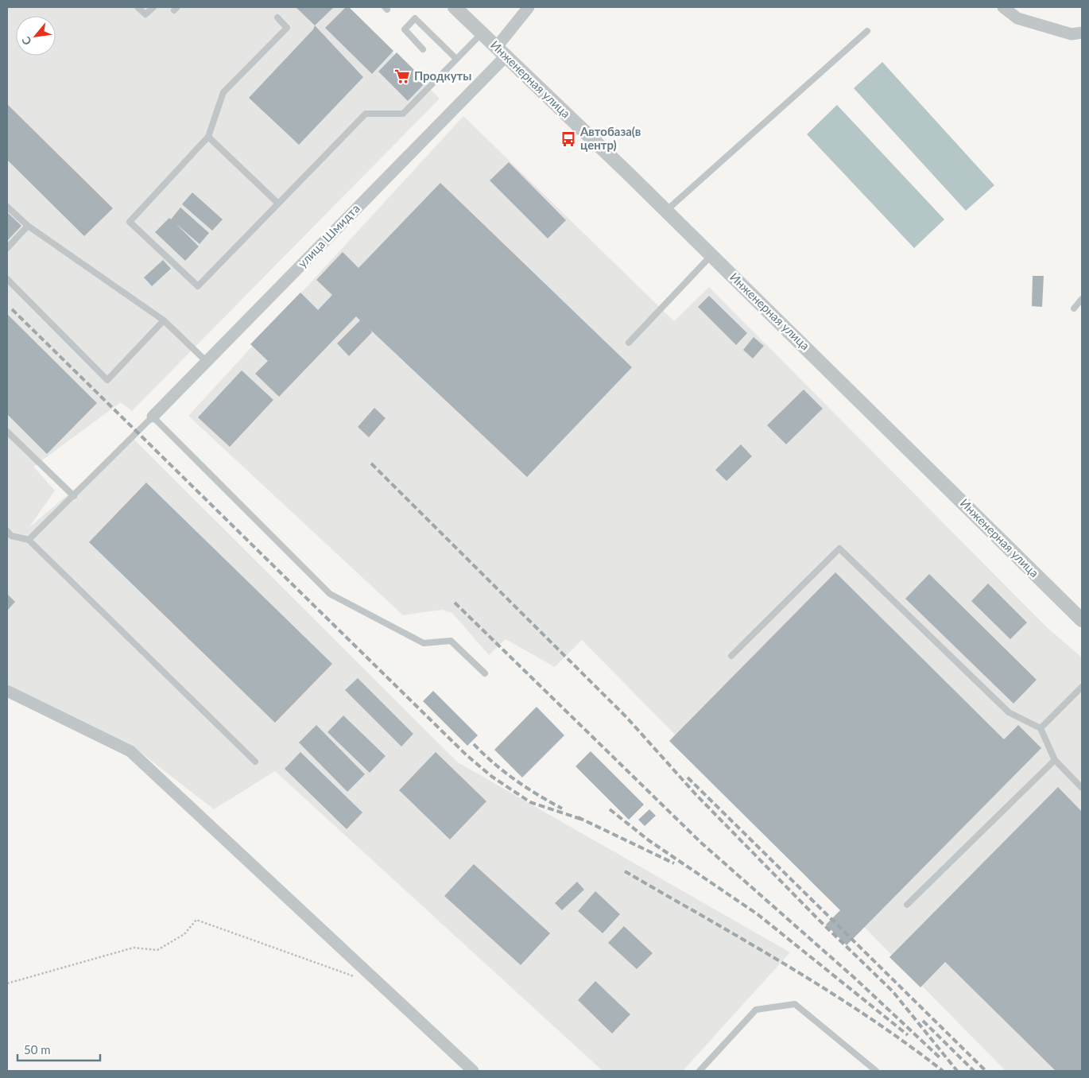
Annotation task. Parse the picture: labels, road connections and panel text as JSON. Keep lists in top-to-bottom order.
{
  "streets": {
    "street": ["Инженерная улица", "улица Шмидта"]
  },
  "crossings": [
    ["Инженерная улица", "улица Шмидта"]
  ],
  "places": {
    "supermarket": ["Продкуты"],
    "bus stop": ["Автобаза(в центр)"]
  },
  "scale_bar": "50 m",
  "north": "bottom left"
}
